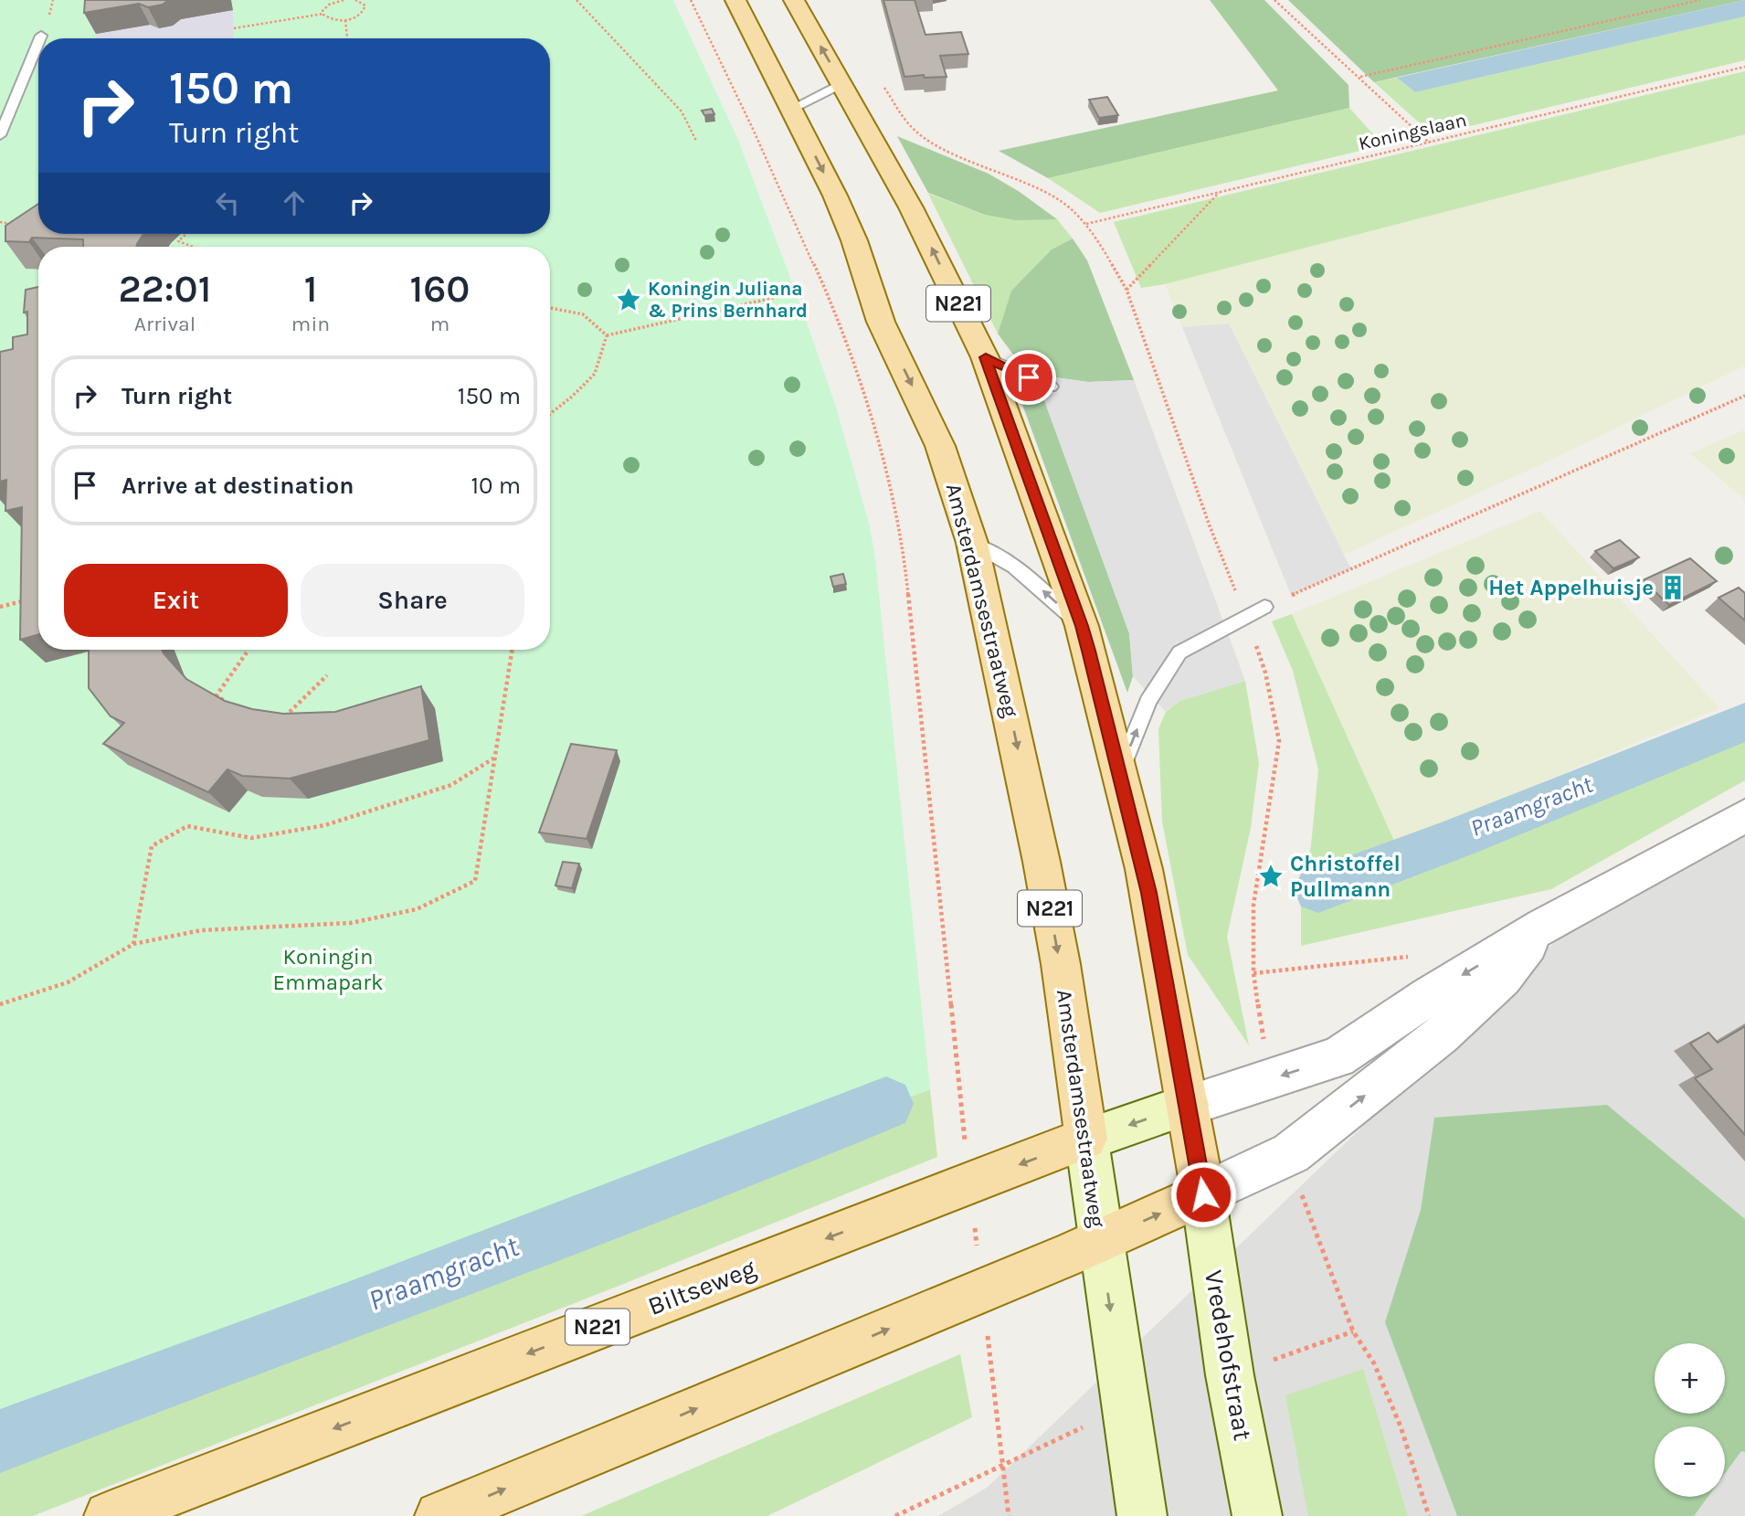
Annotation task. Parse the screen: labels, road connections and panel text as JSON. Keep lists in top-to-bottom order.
{
  "streets": {
    "main road": [
      "N221",
      "Amsterdamsestraatweg",
      "Biltseweg",
      "Vredehofstraat"
    ],
    "path": ["Koningslaan"]
  },
  "crossings": [
    ["N221", "Biltseweg"],
    ["N221", "Vredehofstraat"],
    ["Amsterdamsestraatweg", "Biltseweg"]
  ],
  "water": ["Praamgracht"],
  "parks": ["Koningin Emmapark"],
  "places": {
    "place": ["Koningin Juliana & Prins Bernhard", "Christoffel Pullmann"],
    "building": ["Het Appelhuisje"]
  },
  "page": {
    "turn": ["150 m", "Turn right"],
    "eta": [
      "22:01",
      "Arrival",
      "1",
      "min",
      "160",
      "m"
    ],
    "list": [
      {
        "name": "Turn right",
        "value": "150 m"
      },
      {
        "name": "Arrive at destination",
        "value": "10 m"
      }
    ],
    "buttons": ["Exit", "Share"],
    "map_buttons": ["+", "−"]
  }
}
